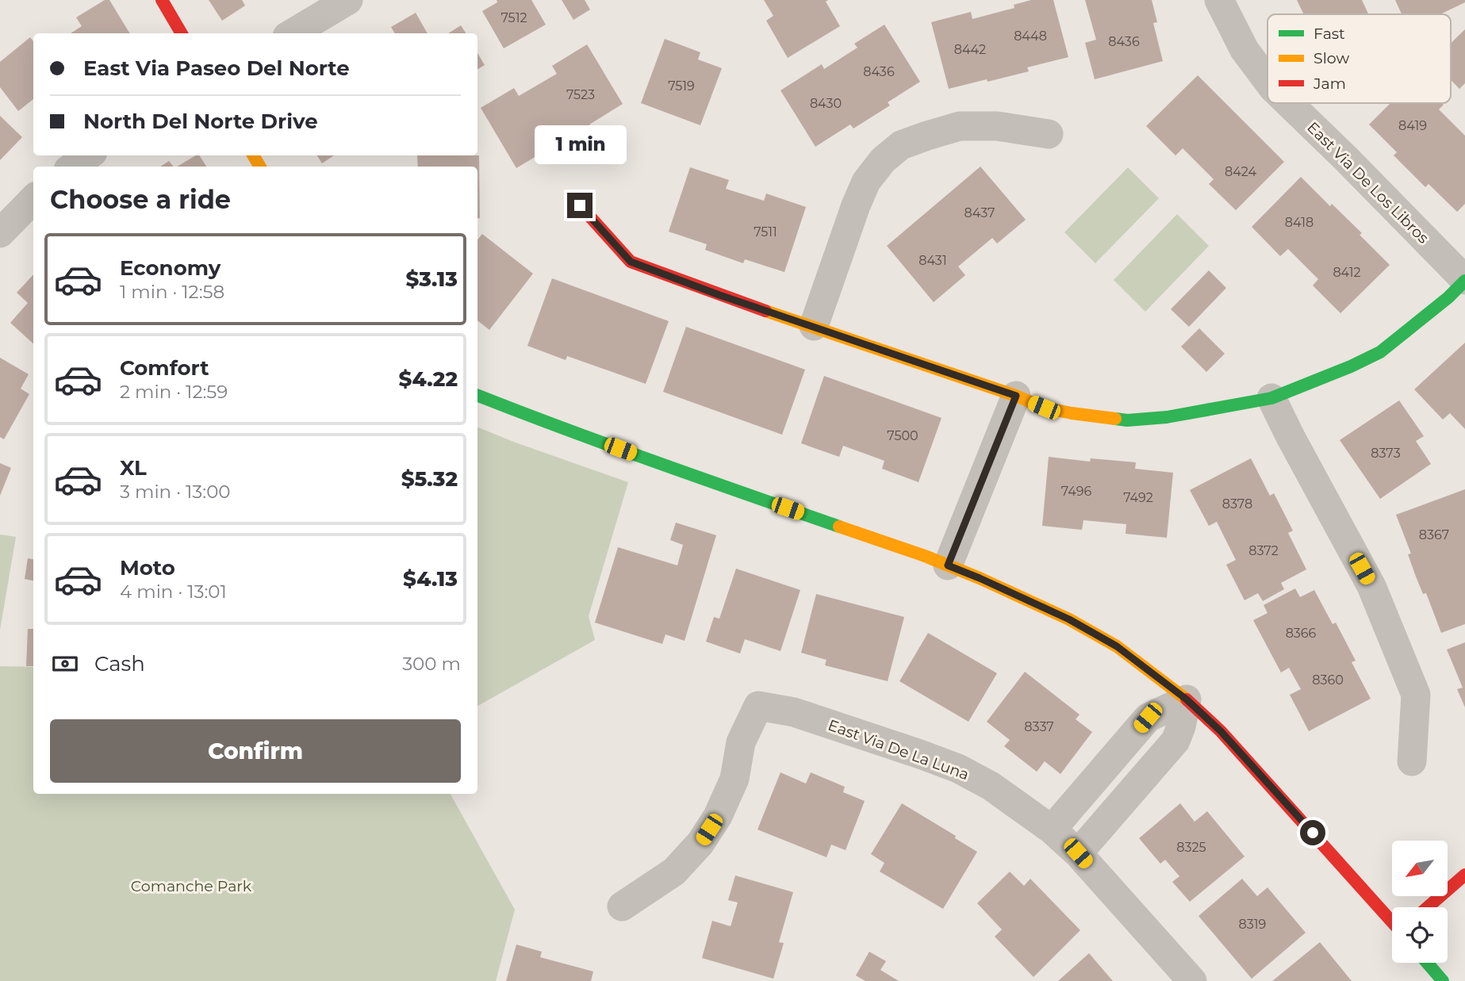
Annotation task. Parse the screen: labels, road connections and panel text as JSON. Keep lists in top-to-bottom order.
{
  "streets": {
    "street": ["East Via De Los Libros", "East Via De La Luna"]
  },
  "parks": ["Comanche Park"],
  "house_numbers": [
    "7512",
    "8448",
    "8436",
    "8442",
    "8436",
    "7519",
    "7523",
    "8430",
    "8419",
    "8424",
    "8437",
    "8418",
    "7511",
    "8431",
    "8412",
    "7500",
    "8373",
    "7496",
    "7492",
    "8378",
    "8367",
    "8372",
    "8366",
    "8360",
    "8337",
    "8325",
    "8319"
  ],
  "legend": ["Fast", "Slow", "Jam"],
  "north": "bottom left",
  "page": {
    "banner": ["East Via Paseo Del Norte", "North Del Norte Drive"],
    "bubble": "1 min",
    "heading": "Choose a ride",
    "list": [
      {
        "name": "Economy",
        "note": "1 min · 12:58",
        "value": "$3.13"
      },
      {
        "name": "Comfort",
        "note": "2 min · 12:59",
        "value": "$4.22"
      },
      {
        "name": "XL",
        "note": "3 min · 13:00",
        "value": "$5.32"
      },
      {
        "name": "Moto",
        "note": "4 min · 13:01",
        "value": "$4.13"
      }
    ],
    "pay": ["Cash", "300 m"],
    "buttons": "Confirm"
  }
}
